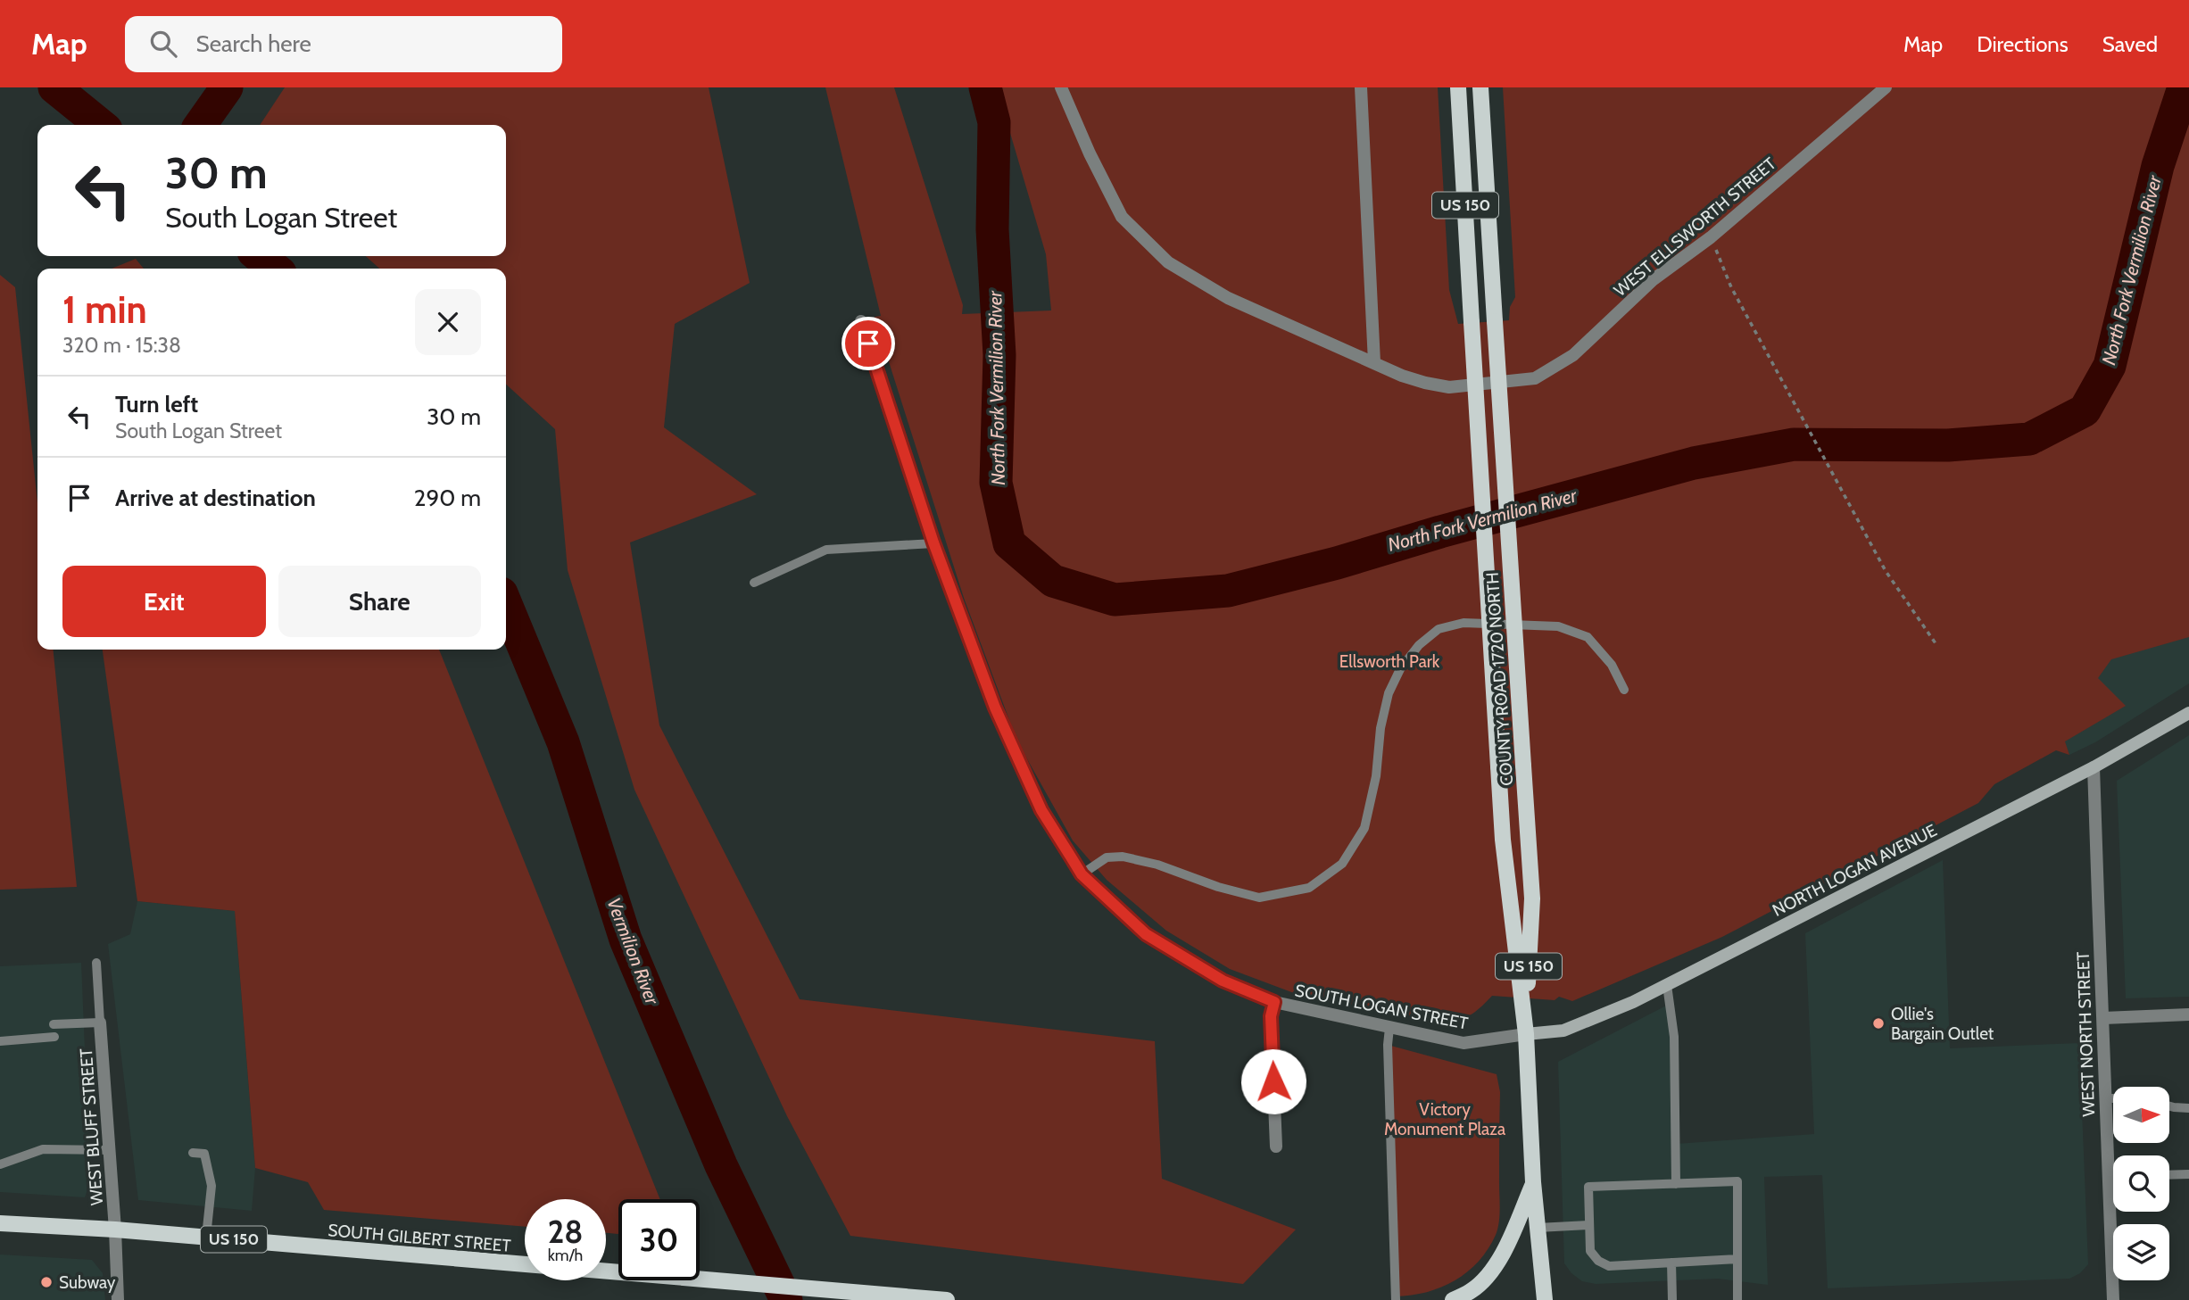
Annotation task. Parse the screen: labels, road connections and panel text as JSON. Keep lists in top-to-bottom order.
{
  "streets": {
    "main road": ["US 150", "COUNTY ROAD 1720 NORTH", "SOUTH GILBERT STREET"],
    "street": [
      "WEST ELLSWORTH STREET",
      "NORTH LOGAN AVENUE",
      "SOUTH LOGAN STREET",
      "WEST NORTH STREET",
      "WEST BLUFF STREET"
    ]
  },
  "crossings": [
    ["COUNTY ROAD 1720 NORTH", "NORTH LOGAN AVENUE"],
    ["COUNTY ROAD 1720 NORTH", "SOUTH LOGAN STREET"],
    ["NORTH LOGAN AVENUE", "SOUTH LOGAN STREET"],
    ["NORTH LOGAN AVENUE", "WEST NORTH STREET"],
    ["WEST BLUFF STREET", "SOUTH GILBERT STREET"]
  ],
  "water": ["North Fork Vermilion River", "Vermilion River"],
  "parks": ["Ellsworth Park", "Victory Monument Plaza"],
  "places": ["Ollie's Bargain Outlet", "Subway"],
  "north": "right",
  "page": {
    "header": "Map",
    "search": "Search here",
    "nav": ["Map", "Directions", "Saved"],
    "turn": ["30 m", "South Logan Street"],
    "heading": ["1 min", "320 m · 15:38"],
    "list": [
      {
        "name": "Turn left",
        "note": "South Logan Street",
        "value": "30 m"
      },
      {
        "name": "Arrive at destination",
        "value": "290 m"
      }
    ],
    "buttons": ["Exit", "Share"],
    "speed": "28 km/h",
    "limit": "30"
  }
}
